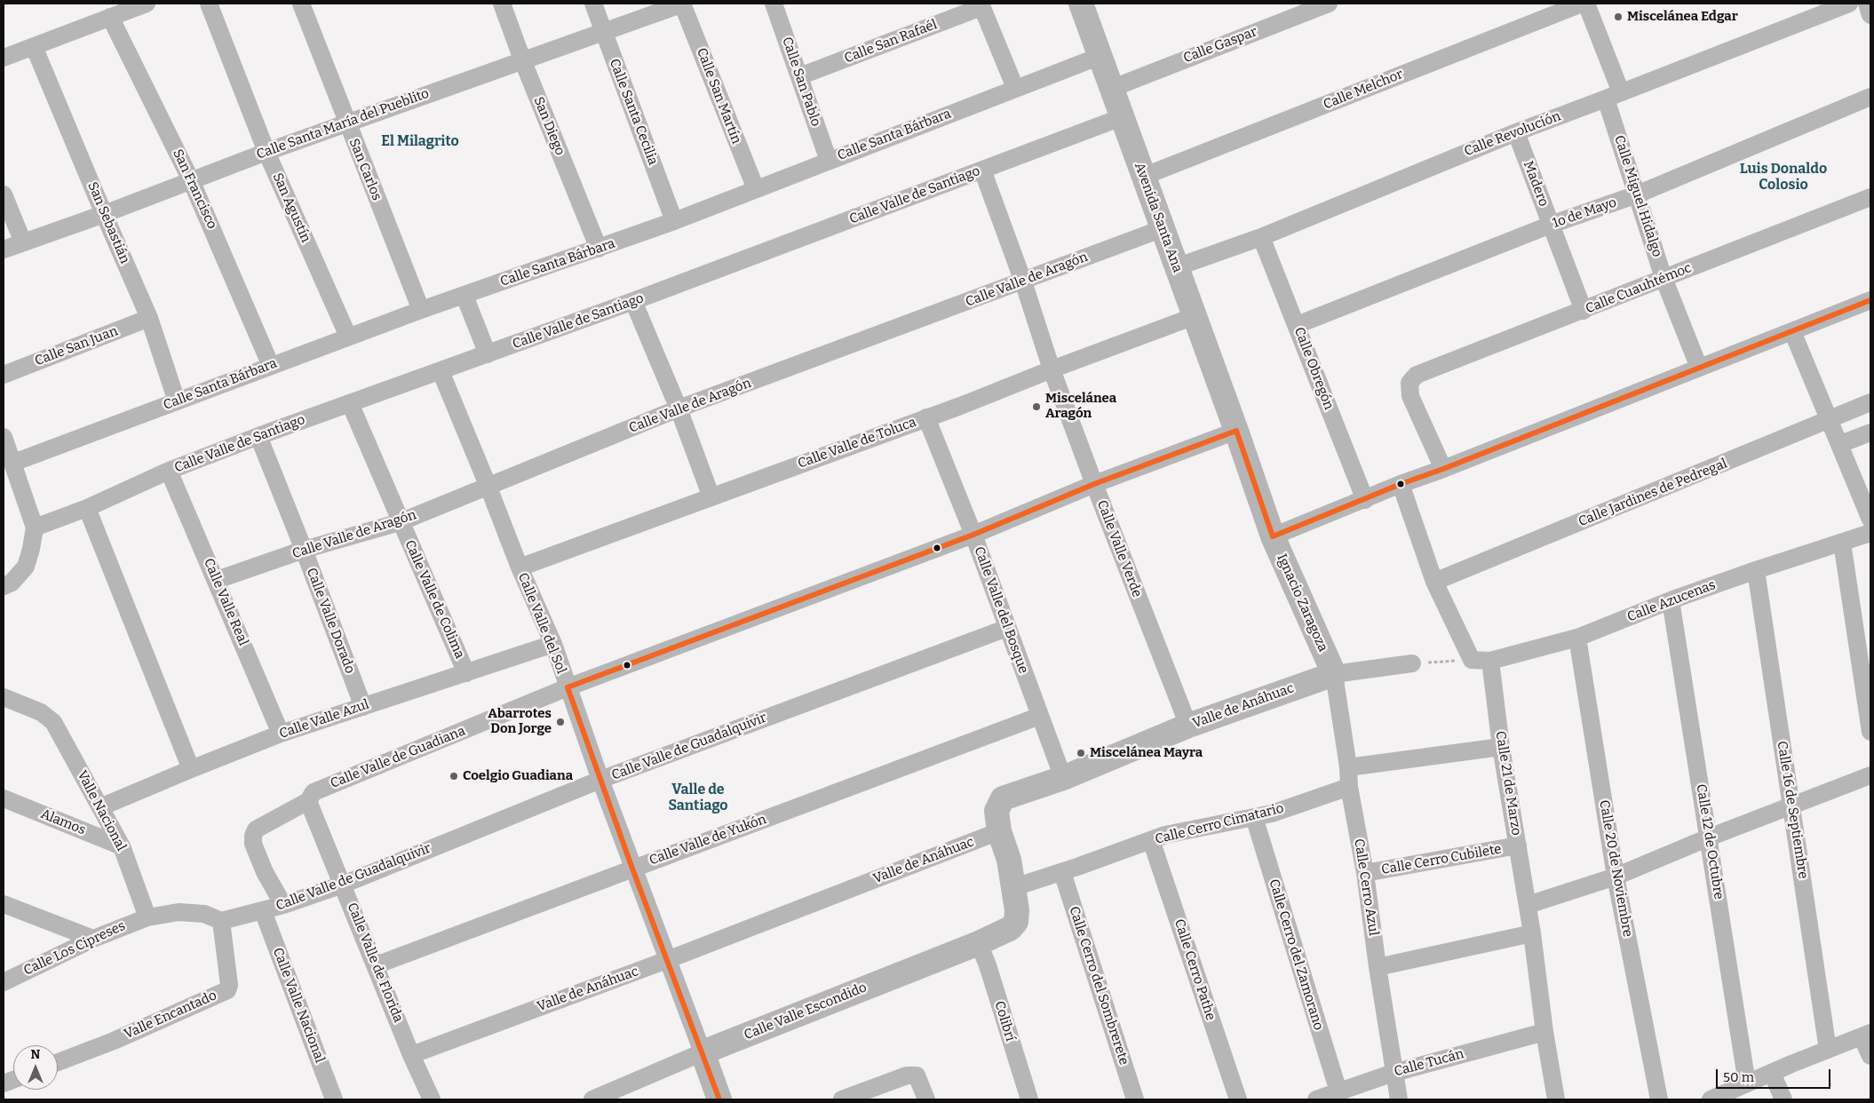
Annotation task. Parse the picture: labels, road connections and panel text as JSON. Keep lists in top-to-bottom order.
{
  "streets": {
    "street": [
      "Calle San Rafaél",
      "Calle Gaspar",
      "Calle San Pablo",
      "Calle Melchor",
      "Calle San Martín",
      "Calle Santa Cecilia",
      "Calle Santa María del Pueblito",
      "San Diego",
      "Calle Revolución",
      "Calle Santa Bárbara",
      "San Carlos",
      "Madero",
      "San Francisco",
      "Calle Valle de Santiago",
      "Calle Miguel Hidalgo",
      "San Agustín",
      "1o de Mayo",
      "Avenida Santa Ana",
      "San Sebastián",
      "Calle Valle de Aragón",
      "Calle Cuauhtémoc",
      "Calle San Juan",
      "Calle Obregón",
      "Calle Valle de Toluca",
      "Calle Jardines de Pedregal",
      "Calle Valle Verde",
      "Calle Valle de Colima",
      "Calle Azucenas",
      "Calle Valle Real",
      "Ignacio Zaragoza",
      "Calle Valle del Bosque",
      "Calle Valle Dorado",
      "Calle Valle del Sol",
      "Valle de Anáhuac",
      "Calle Valle Azul",
      "Calle Valle de Guadalquivir",
      "Calle Valle de Guadiana",
      "Calle 21 de Marzo",
      "Calle 16 de Septiembre",
      "Valle Nacional",
      "Alamos",
      "Calle Cerro Cimatario",
      "Calle Valle de Yukón",
      "Calle 12 de Octubre",
      "Calle Cerro Cubilete",
      "Calle 20 de Noviembre",
      "Calle Cerro Azul",
      "Calle Los Cipreses",
      "Calle Cerro del Zamorano",
      "Calle Valle de Florida",
      "Calle Cerro Pathe",
      "Calle Cerro del Sombrerete",
      "Calle Valle Nacional",
      "Calle Valle Escondido",
      "Valle Encantado",
      "Colibrí",
      "Calle Tucán"
    ]
  },
  "crossings": [
    ["Calle San Rafaél", "Calle San Pablo"],
    ["Calle Gaspar", "Avenida Santa Ana"],
    ["Calle San Pablo", "Calle Santa Bárbara"],
    ["Calle Melchor", "Avenida Santa Ana"],
    ["Calle San Martín", "Calle Santa María del Pueblito"],
    ["Calle San Martín", "Calle Santa Bárbara"],
    ["Calle Santa Cecilia", "Calle Santa María del Pueblito"],
    ["Calle Santa Cecilia", "Calle Santa Bárbara"],
    ["Calle Santa María del Pueblito", "San Diego"],
    ["Calle Santa María del Pueblito", "San Carlos"],
    ["Calle Santa María del Pueblito", "San Francisco"],
    ["Calle Santa María del Pueblito", "San Agustín"],
    ["Calle Santa María del Pueblito", "San Sebastián"],
    ["San Diego", "Calle Santa Bárbara"],
    ["Calle Revolución", "Madero"],
    ["Calle Revolución", "Calle Miguel Hidalgo"],
    ["Calle Revolución", "Avenida Santa Ana"],
    ["Calle Revolución", "Calle Obregón"],
    ["Calle Santa Bárbara", "San Carlos"],
    ["Calle Santa Bárbara", "San Francisco"],
    ["Calle Santa Bárbara", "San Agustín"],
    ["Calle Santa Bárbara", "Avenida Santa Ana"],
    ["Calle Santa Bárbara", "San Sebastián"],
    ["Madero", "1o de Mayo"],
    ["Madero", "Calle Cuauhtémoc"],
    ["Calle Valle de Santiago", "Avenida Santa Ana"],
    ["Calle Valle de Santiago", "Calle Valle Verde"],
    ["Calle Valle de Santiago", "Calle Valle de Colima"],
    ["Calle Valle de Santiago", "Calle Valle Real"],
    ["Calle Valle de Santiago", "Calle Valle Dorado"],
    ["Calle Valle de Santiago", "Calle Valle del Sol"],
    ["Calle Miguel Hidalgo", "1o de Mayo"],
    ["Calle Miguel Hidalgo", "Calle Cuauhtémoc"],
    ["1o de Mayo", "Calle Obregón"],
    ["Avenida Santa Ana", "Calle Valle de Aragón"],
    ["Avenida Santa Ana", "Calle Valle de Toluca"],
    ["Avenida Santa Ana", "Ignacio Zaragoza"],
    ["Avenida Santa Ana", "Calle Valle de Guadiana"],
    ["San Sebastián", "Calle San Juan"],
    ["Calle Valle de Aragón", "Calle Valle Verde"],
    ["Calle Valle de Aragón", "Calle Valle de Colima"],
    ["Calle Valle de Aragón", "Calle Valle Real"],
    ["Calle Valle de Aragón", "Calle Valle Dorado"],
    ["Calle Valle de Aragón", "Calle Valle del Sol"],
    ["Calle Valle de Toluca", "Calle Valle Verde"],
    ["Calle Valle de Toluca", "Calle Valle del Bosque"],
    ["Calle Valle de Toluca", "Calle Valle del Sol"],
    ["Calle Valle Verde", "Valle de Anáhuac"],
    ["Calle Valle Verde", "Calle Valle de Guadiana"],
    ["Calle Valle de Colima", "Calle Valle Azul"],
    ["Calle Azucenas", "Calle 21 de Marzo"],
    ["Calle Azucenas", "Calle 16 de Septiembre"],
    ["Calle Azucenas", "Calle 12 de Octubre"],
    ["Calle Azucenas", "Calle 20 de Noviembre"],
    ["Calle Valle Real", "Calle Valle Azul"],
    ["Ignacio Zaragoza", "Valle de Anáhuac"],
    ["Ignacio Zaragoza", "Calle Valle de Guadiana"],
    ["Ignacio Zaragoza", "Calle Cerro Azul"],
    ["Calle Valle del Bosque", "Valle de Anáhuac"],
    ["Calle Valle del Bosque", "Calle Valle de Guadalquivir"],
    ["Calle Valle del Bosque", "Calle Valle de Guadiana"],
    ["Calle Valle del Bosque", "Calle Valle de Yukón"],
    ["Calle Valle Dorado", "Calle Valle Azul"],
    ["Calle Valle del Sol", "Valle de Anáhuac"],
    ["Calle Valle del Sol", "Calle Valle Azul"],
    ["Calle Valle del Sol", "Calle Valle de Guadalquivir"],
    ["Calle Valle del Sol", "Calle Valle de Guadiana"],
    ["Calle Valle del Sol", "Calle Valle de Yukón"],
    ["Calle Valle del Sol", "Calle Valle Escondido"],
    ["Valle de Anáhuac", "Calle Cerro Azul"],
    ["Valle de Anáhuac", "Calle Valle de Florida"],
    ["Calle Valle Azul", "Valle Nacional"],
    ["Calle Valle de Guadalquivir", "Calle Valle de Guadiana"],
    ["Calle Valle de Guadalquivir", "Calle Los Cipreses"],
    ["Calle Valle de Guadalquivir", "Calle Valle de Florida"],
    ["Calle Valle de Guadalquivir", "Calle Valle Nacional"],
    ["Calle Valle de Guadalquivir", "Valle Encantado"],
    ["Calle Valle de Guadiana", "Calle Valle de Florida"],
    ["Calle 21 de Marzo", "Calle Cerro Cubilete"],
    ["Calle 21 de Marzo", "Calle Tucán"],
    ["Valle Nacional", "Alamos"],
    ["Valle Nacional", "Calle Los Cipreses"],
    ["Calle Cerro Cimatario", "Calle Cerro Azul"],
    ["Calle Cerro Cimatario", "Calle Cerro del Zamorano"],
    ["Calle Cerro Cimatario", "Calle Cerro Pathe"],
    ["Calle Cerro Cimatario", "Calle Cerro del Sombrerete"],
    ["Calle Cerro Cimatario", "Calle Valle Escondido"],
    ["Calle Valle de Yukón", "Calle Valle de Florida"],
    ["Calle Cerro Cubilete", "Calle Cerro Azul"],
    ["Calle Cerro Azul", "Calle Tucán"],
    ["Calle Los Cipreses", "Valle Encantado"],
    ["Calle Cerro del Zamorano", "Calle Tucán"],
    ["Calle Valle Escondido", "Colibrí"]
  ],
  "districts": ["El Milagrito", "Luis Donaldo Colosio", "Valle de Santiago"],
  "places": [
    "Miscelánea Edgar",
    "Miscelánea Aragón",
    "Abarrotes Don Jorge",
    "Miscelánea Mayra",
    "Coelgio Guadiana"
  ],
  "scale_bar": "50 m",
  "north": "top"
}
